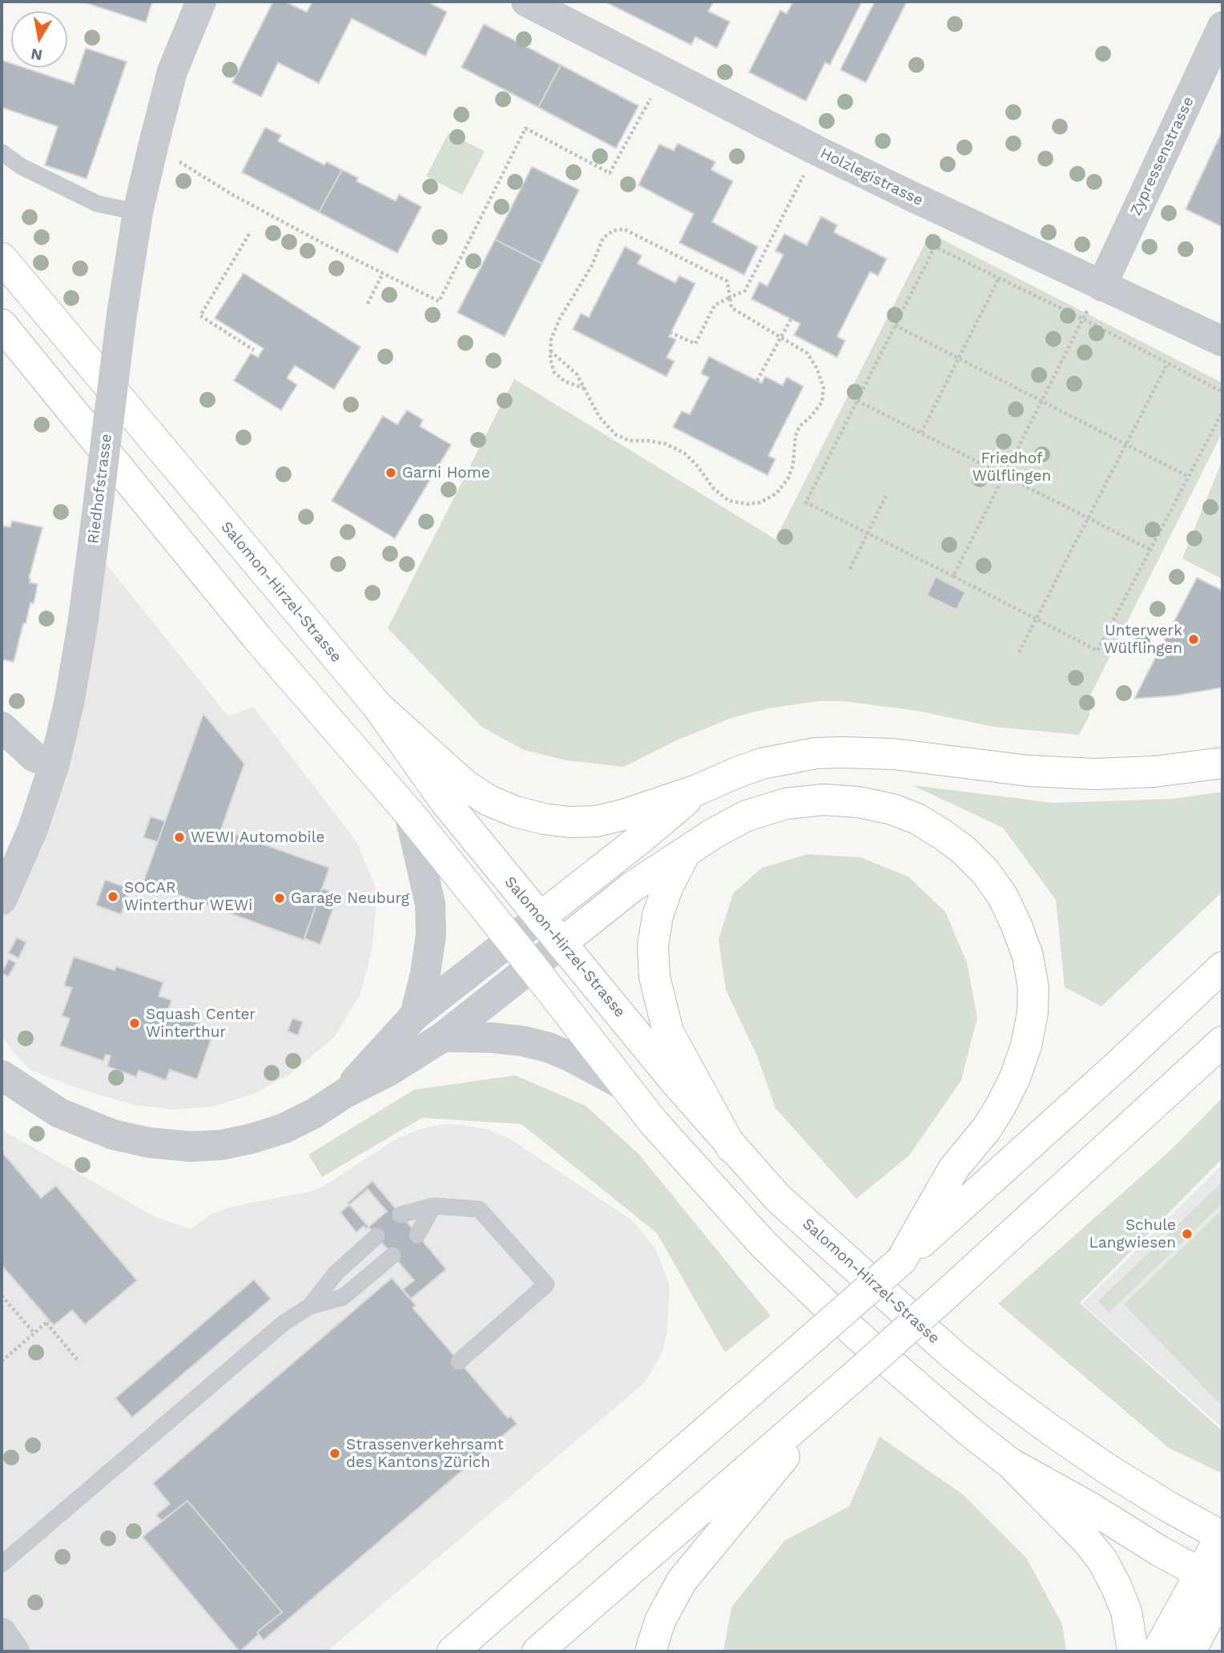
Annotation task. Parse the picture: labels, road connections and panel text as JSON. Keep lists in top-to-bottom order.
{
  "streets": {
    "main road": ["Salomon-Hirzel-Strasse"],
    "street": ["Zypressenstrasse", "Holzlegistrasse", "Riedhofstrasse"]
  },
  "crossings": [
    ["Zypressenstrasse", "Holzlegistrasse"]
  ],
  "parks": ["Friedhof Wülflingen"],
  "places": [
    "Garni Home",
    "Unterwerk Wülflingen",
    "WEWI Automobile",
    "SOCAR Winterthur WEWi",
    "Garage Neuburg",
    "Squash Center Winterthur",
    "Schule Langwiesen",
    "Strassenverkehrsamt des Kantons Zürich"
  ],
  "north": "bottom"
}
